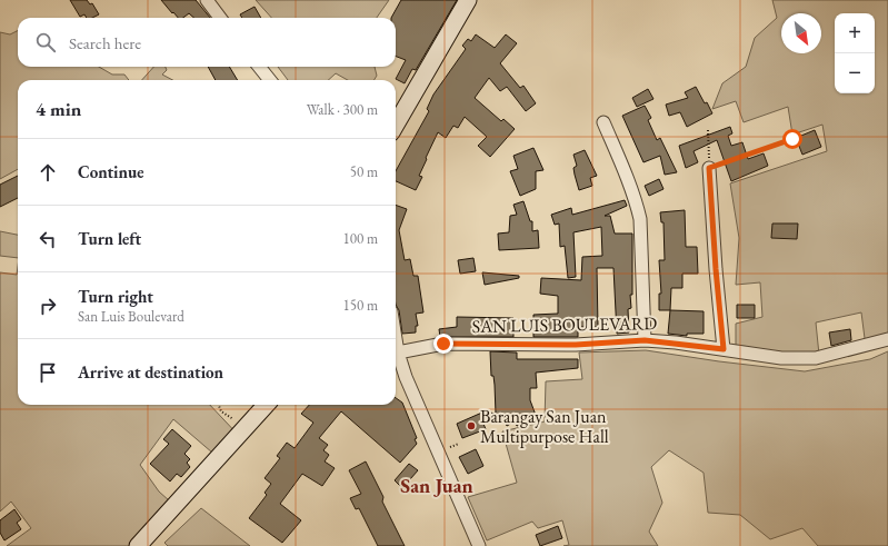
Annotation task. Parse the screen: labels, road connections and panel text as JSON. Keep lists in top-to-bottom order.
{
  "streets": {
    "street": ["SAN LUIS BOULEVARD"]
  },
  "districts": ["San Juan"],
  "places": ["Barangay San Juan Multipurpose Hall"],
  "north": "bottom right",
  "page": {
    "map_buttons": ["+", "−"],
    "search": "Search here",
    "heading": ["4 min", "Walk · 300 m"],
    "list": [
      ["Continue", "50 m"],
      ["Turn left", "100 m"],
      ["Turn right", "San Luis Boulevard", "150 m"],
      "Arrive at destination"
    ]
  }
}
